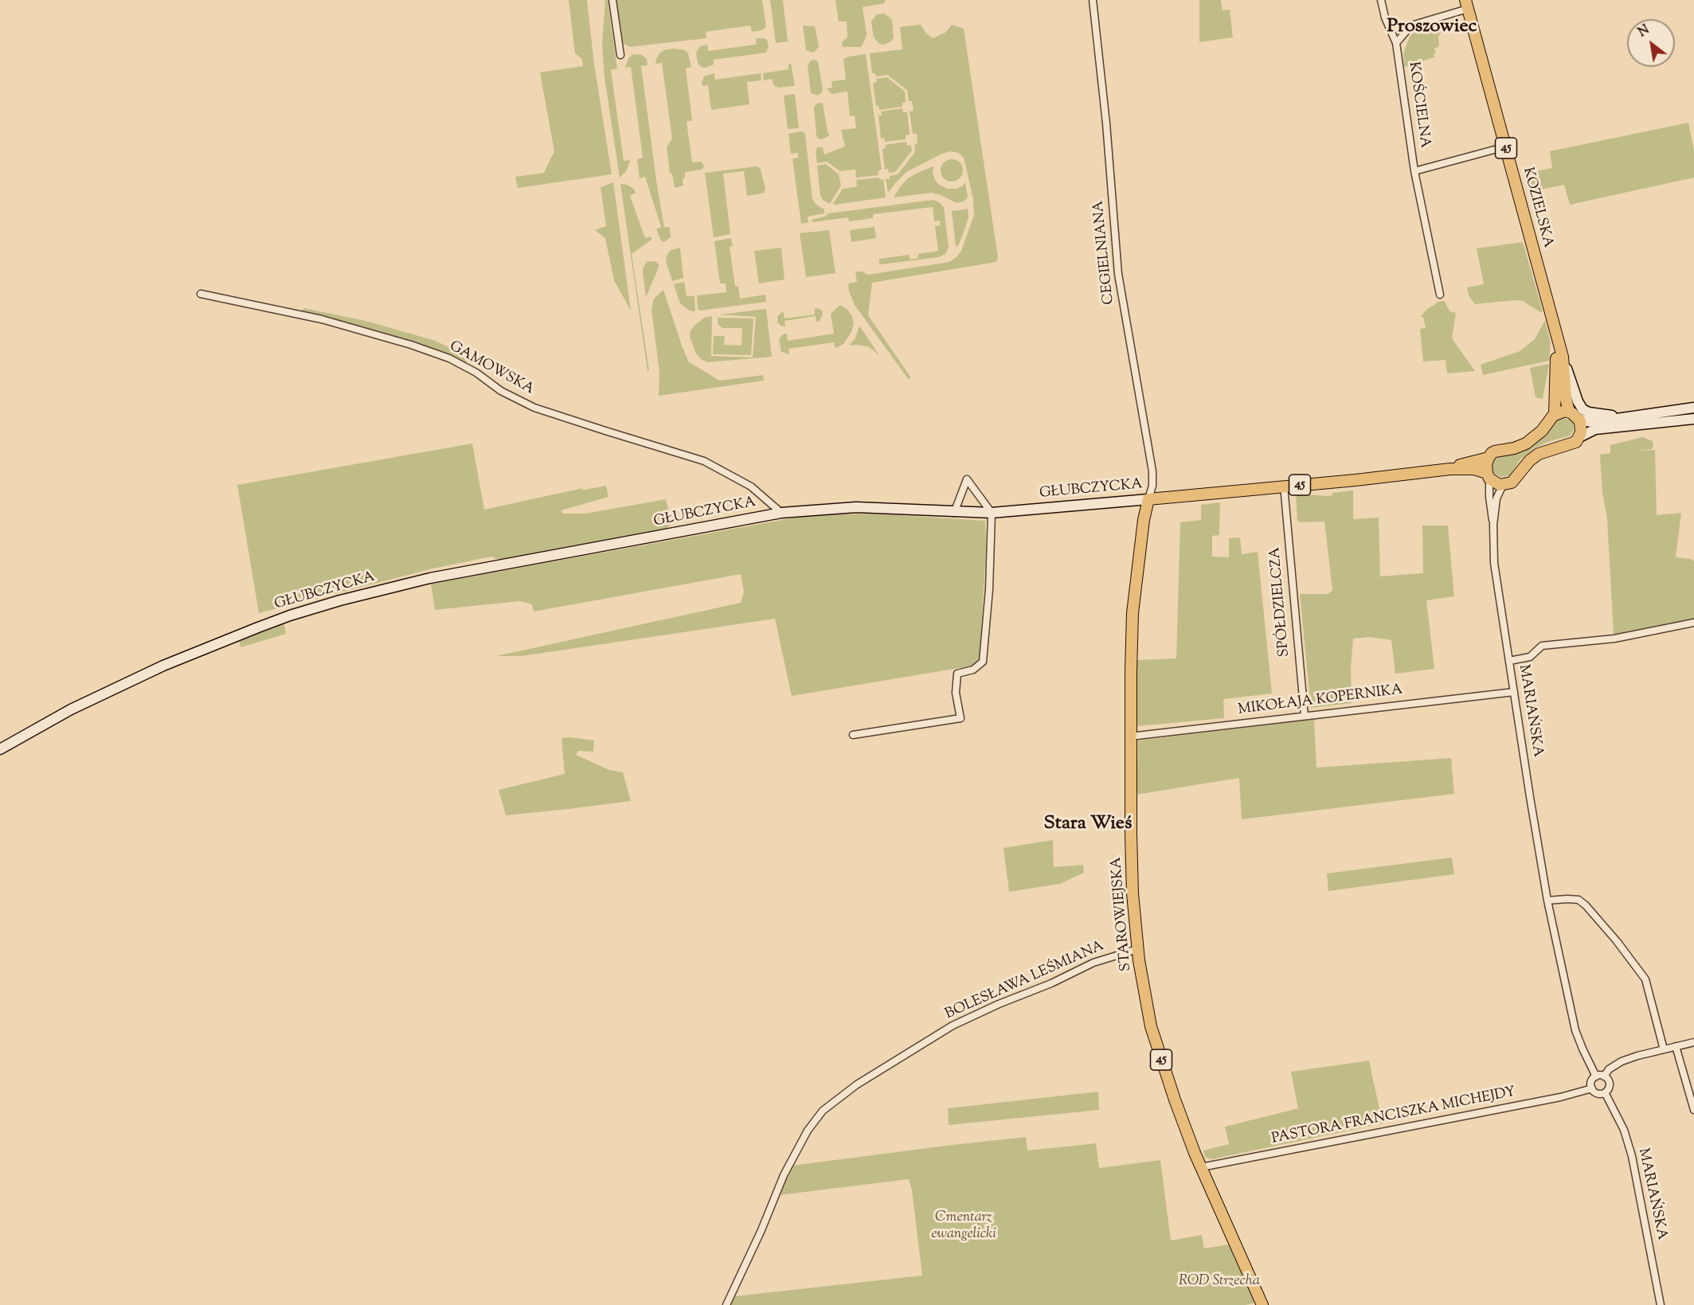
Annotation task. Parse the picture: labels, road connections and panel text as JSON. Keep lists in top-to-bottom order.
{
  "streets": {
    "main road": [
      "45",
      "KOZIELSKA",
      "GŁUBCZYCKA",
      "STAROWIEJSKA"
    ],
    "street": [
      "KOŚCIELNA",
      "CEGIELNIANA",
      "GAMOWSKA",
      "SPÓŁDZIELCZA",
      "MIKOŁAJA KOPERNIKA",
      "MARIAŃSKA",
      "BOLESŁAWA LEŚMIANA",
      "PASTORA FRANCISZKA MICHEJDY"
    ]
  },
  "crossings": [
    ["KOŚCIELNA", "KOZIELSKA"],
    ["45", "KOZIELSKA"],
    ["45", "GŁUBCZYCKA"],
    ["45", "MARIAŃSKA"],
    ["CEGIELNIANA", "GŁUBCZYCKA"],
    ["CEGIELNIANA", "STAROWIEJSKA"],
    ["GAMOWSKA", "GŁUBCZYCKA"],
    ["GŁUBCZYCKA", "SPÓŁDZIELCZA"],
    ["GŁUBCZYCKA", "MARIAŃSKA"],
    ["GŁUBCZYCKA", "STAROWIEJSKA"],
    ["SPÓŁDZIELCZA", "MIKOŁAJA KOPERNIKA"],
    ["MIKOŁAJA KOPERNIKA", "MARIAŃSKA"],
    ["MIKOŁAJA KOPERNIKA", "STAROWIEJSKA"],
    ["MARIAŃSKA", "PASTORA FRANCISZKA MICHEJDY"],
    ["STAROWIEJSKA", "PASTORA FRANCISZKA MICHEJDY"]
  ],
  "districts": ["Proszowiec", "Stara Wieś"],
  "parks": ["Cmentarz ewangelicki", "ROD Strzecha"],
  "north": "top left"
}
